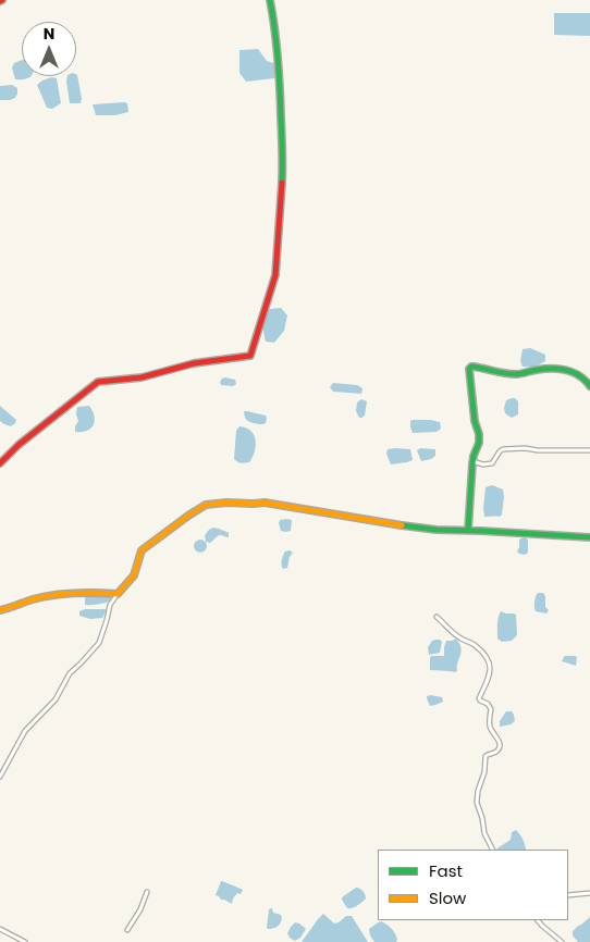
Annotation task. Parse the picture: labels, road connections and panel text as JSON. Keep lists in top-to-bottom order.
{
  "legend": ["Fast", "Slow"],
  "north": "top"
}
